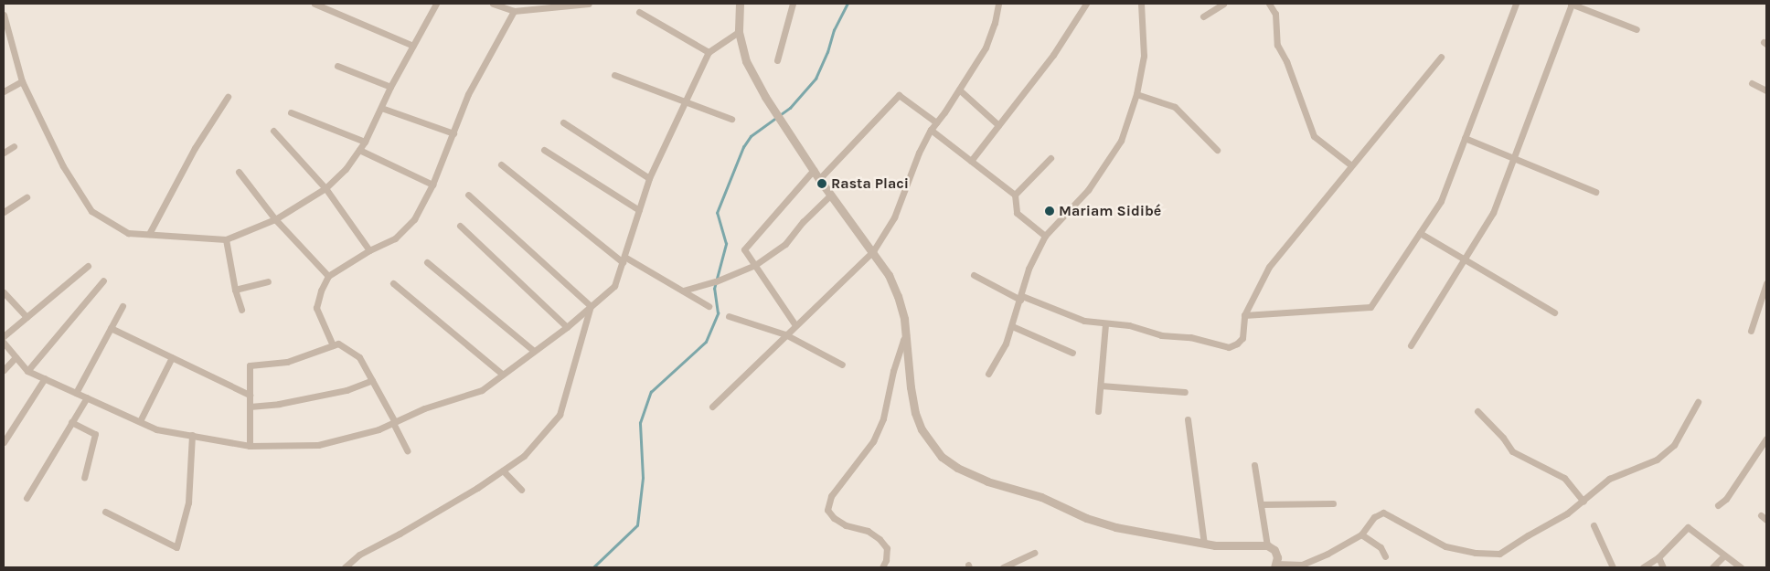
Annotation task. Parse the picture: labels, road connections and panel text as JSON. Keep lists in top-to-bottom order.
{
  "places": ["Rasta Placi", "Mariam Sidibé"]
}
